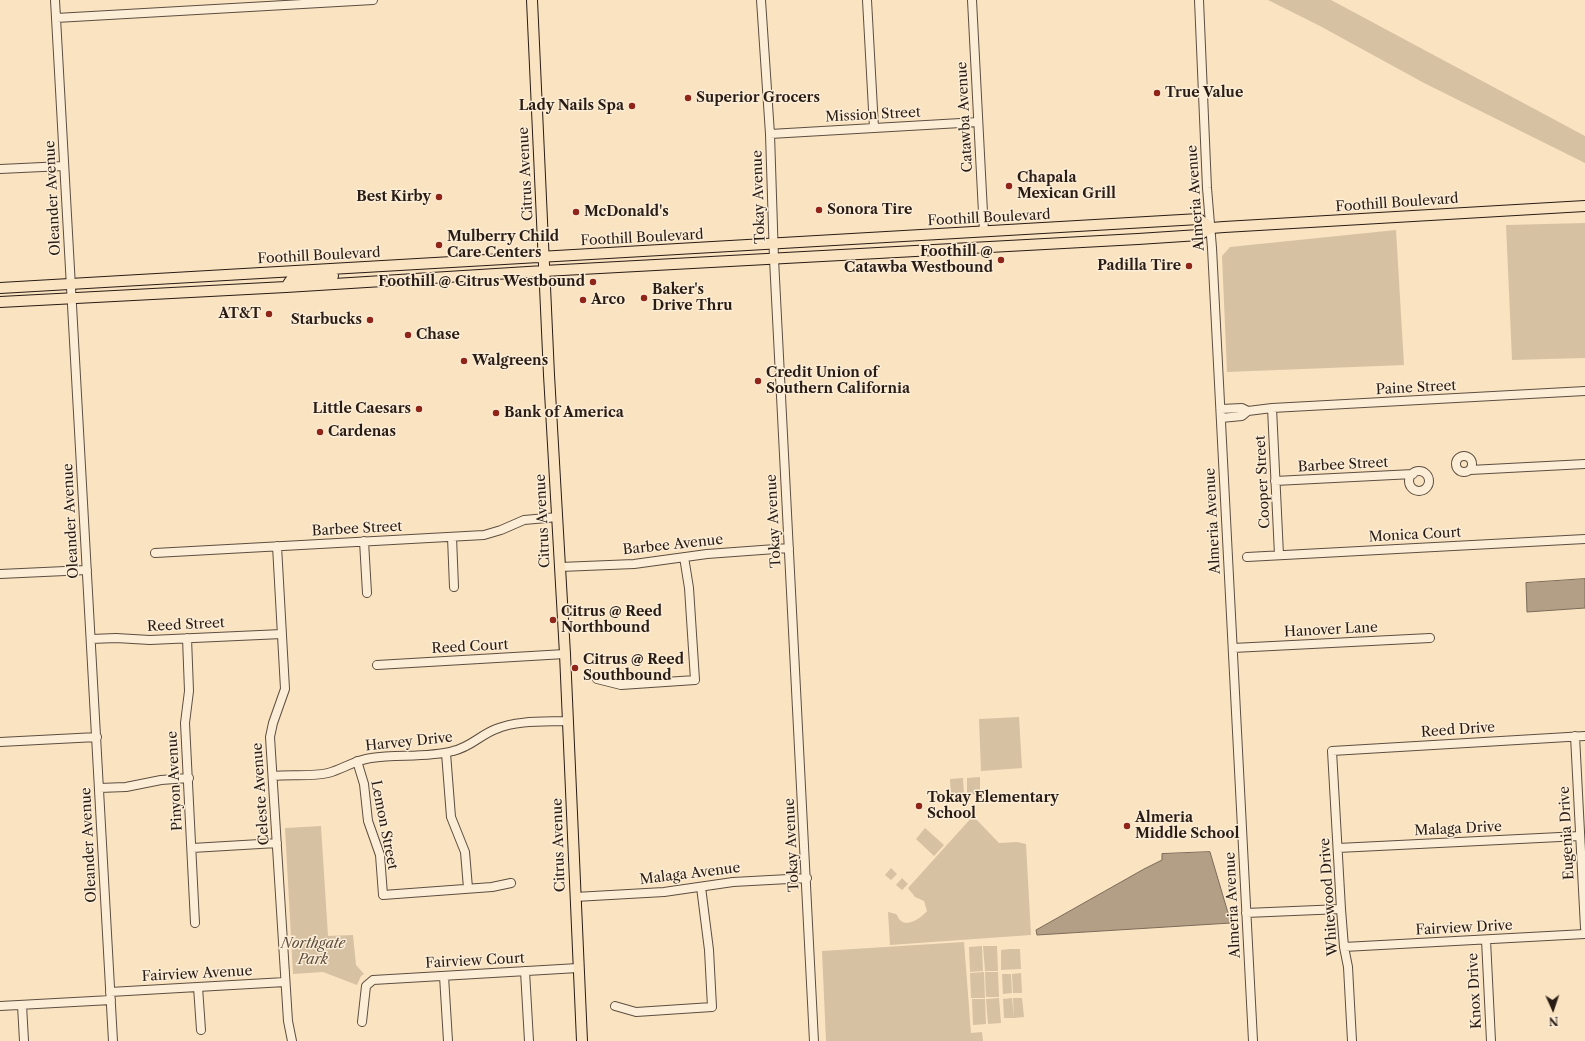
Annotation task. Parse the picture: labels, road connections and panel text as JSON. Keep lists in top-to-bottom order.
{
  "streets": {
    "main road": ["Citrus Avenue", "Foothill Boulevard"],
    "street": [
      "Mission Street",
      "Catawba Avenue",
      "Tokay Avenue",
      "Oleander Avenue",
      "Almeria Avenue",
      "Paine Street",
      "Barbee Street",
      "Cooper Street",
      "Monica Court",
      "Barbee Avenue",
      "Reed Street",
      "Hanover Lane",
      "Reed Court",
      "Reed Drive",
      "Harvey Drive",
      "Pinyon Avenue",
      "Celeste Avenue",
      "Lemon Street",
      "Malaga Drive",
      "Eugenia Drive",
      "Malaga Avenue",
      "Whitewood Drive",
      "Fairview Drive",
      "Fairview Court",
      "Fairview Avenue",
      "Knox Drive"
    ]
  },
  "crossings": [
    ["Mission Street", "Catawba Avenue"],
    ["Mission Street", "Tokay Avenue"],
    ["Catawba Avenue", "Foothill Boulevard"],
    ["Citrus Avenue", "Foothill Boulevard"],
    ["Citrus Avenue", "Barbee Street"],
    ["Citrus Avenue", "Barbee Avenue"],
    ["Citrus Avenue", "Reed Court"],
    ["Citrus Avenue", "Harvey Drive"],
    ["Citrus Avenue", "Malaga Avenue"],
    ["Citrus Avenue", "Fairview Court"],
    ["Tokay Avenue", "Foothill Boulevard"],
    ["Tokay Avenue", "Barbee Avenue"],
    ["Tokay Avenue", "Malaga Avenue"],
    ["Oleander Avenue", "Foothill Boulevard"],
    ["Oleander Avenue", "Reed Street"],
    ["Oleander Avenue", "Fairview Avenue"],
    ["Almeria Avenue", "Foothill Boulevard"],
    ["Almeria Avenue", "Paine Street"],
    ["Almeria Avenue", "Hanover Lane"],
    ["Paine Street", "Cooper Street"],
    ["Barbee Street", "Cooper Street"],
    ["Barbee Street", "Celeste Avenue"],
    ["Cooper Street", "Monica Court"],
    ["Reed Street", "Pinyon Avenue"],
    ["Reed Street", "Celeste Avenue"],
    ["Reed Drive", "Eugenia Drive"],
    ["Reed Drive", "Whitewood Drive"],
    ["Harvey Drive", "Celeste Avenue"],
    ["Harvey Drive", "Lemon Street"],
    ["Celeste Avenue", "Fairview Avenue"],
    ["Malaga Drive", "Eugenia Drive"],
    ["Malaga Drive", "Whitewood Drive"],
    ["Whitewood Drive", "Fairview Drive"],
    ["Fairview Drive", "Knox Drive"]
  ],
  "parks": ["Northgate Park"],
  "places": [
    "True Value",
    "Superior Grocers",
    "Lady Nails Spa",
    "Chapala Mexican Grill",
    "Best Kirby",
    "Sonora Tire",
    "McDonald's",
    "Mulberry Child Care Centers",
    "Foothill @ Catawba Westbound",
    "Padilla Tire",
    "Foothill @ Citrus Westbound",
    "Baker's Drive Thru",
    "Arco",
    "AT&T",
    "Starbucks",
    "Chase",
    "Walgreens",
    "Credit Union of Southern California",
    "Little Caesars",
    "Bank of America",
    "Cardenas",
    "Citrus @ Reed Northbound",
    "Citrus @ Reed Southbound",
    "Tokay Elementary School",
    "Almeria Middle School"
  ],
  "north": "bottom"
}
